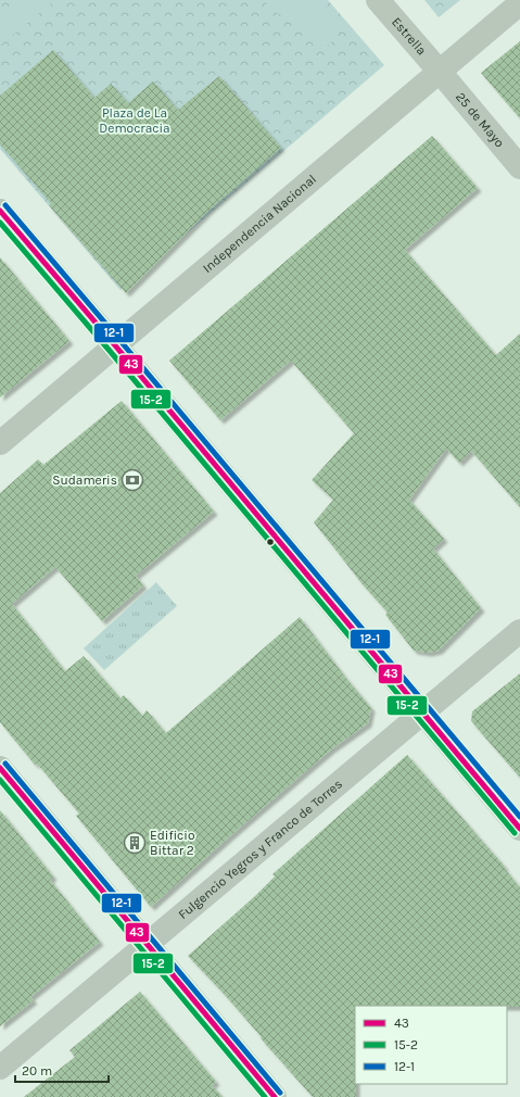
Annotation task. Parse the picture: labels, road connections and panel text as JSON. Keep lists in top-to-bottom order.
{
  "streets": {
    "street": [
      "Estrella",
      "25 de Mayo",
      "Independencia Nacional",
      "Fulgencio Yegros y Franco de Torres"
    ]
  },
  "crossings": [
    ["Estrella", "25 de Mayo"],
    ["Estrella", "Independencia Nacional"],
    ["25 de Mayo", "Independencia Nacional"]
  ],
  "parks": ["Plaza de La Democracia"],
  "places": {
    "bank": ["Sudameris"],
    "building": ["Edificio Bittar 2"]
  },
  "lines": ["transit line 12-1", "transit line 43", "transit line 15-2"],
  "legend": ["43", "15-2", "12-1"],
  "scale_bar": "20 m"
}
